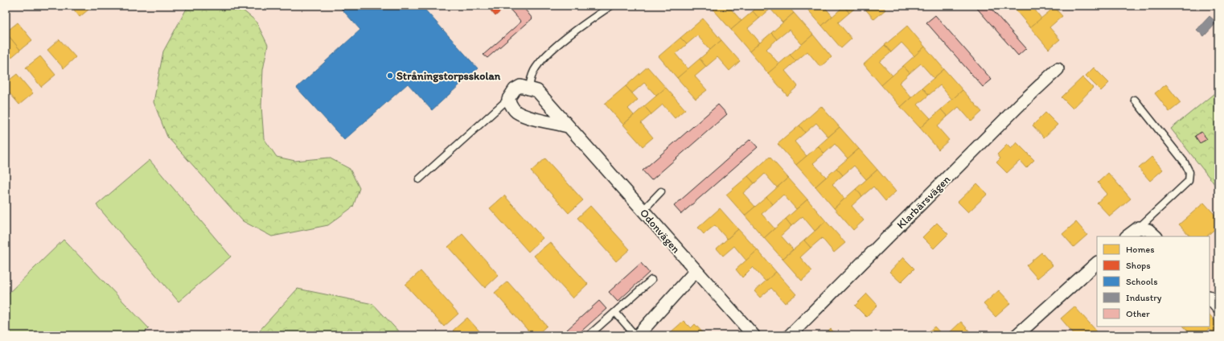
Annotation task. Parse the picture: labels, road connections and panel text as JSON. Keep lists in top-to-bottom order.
{
  "streets": {
    "street": ["Klarbärsvägen", "Odonvägen"]
  },
  "places": ["Stråningstorpsskolan"],
  "legend": [
    "Homes",
    "Shops",
    "Schools",
    "Industry",
    "Other"
  ]
}
